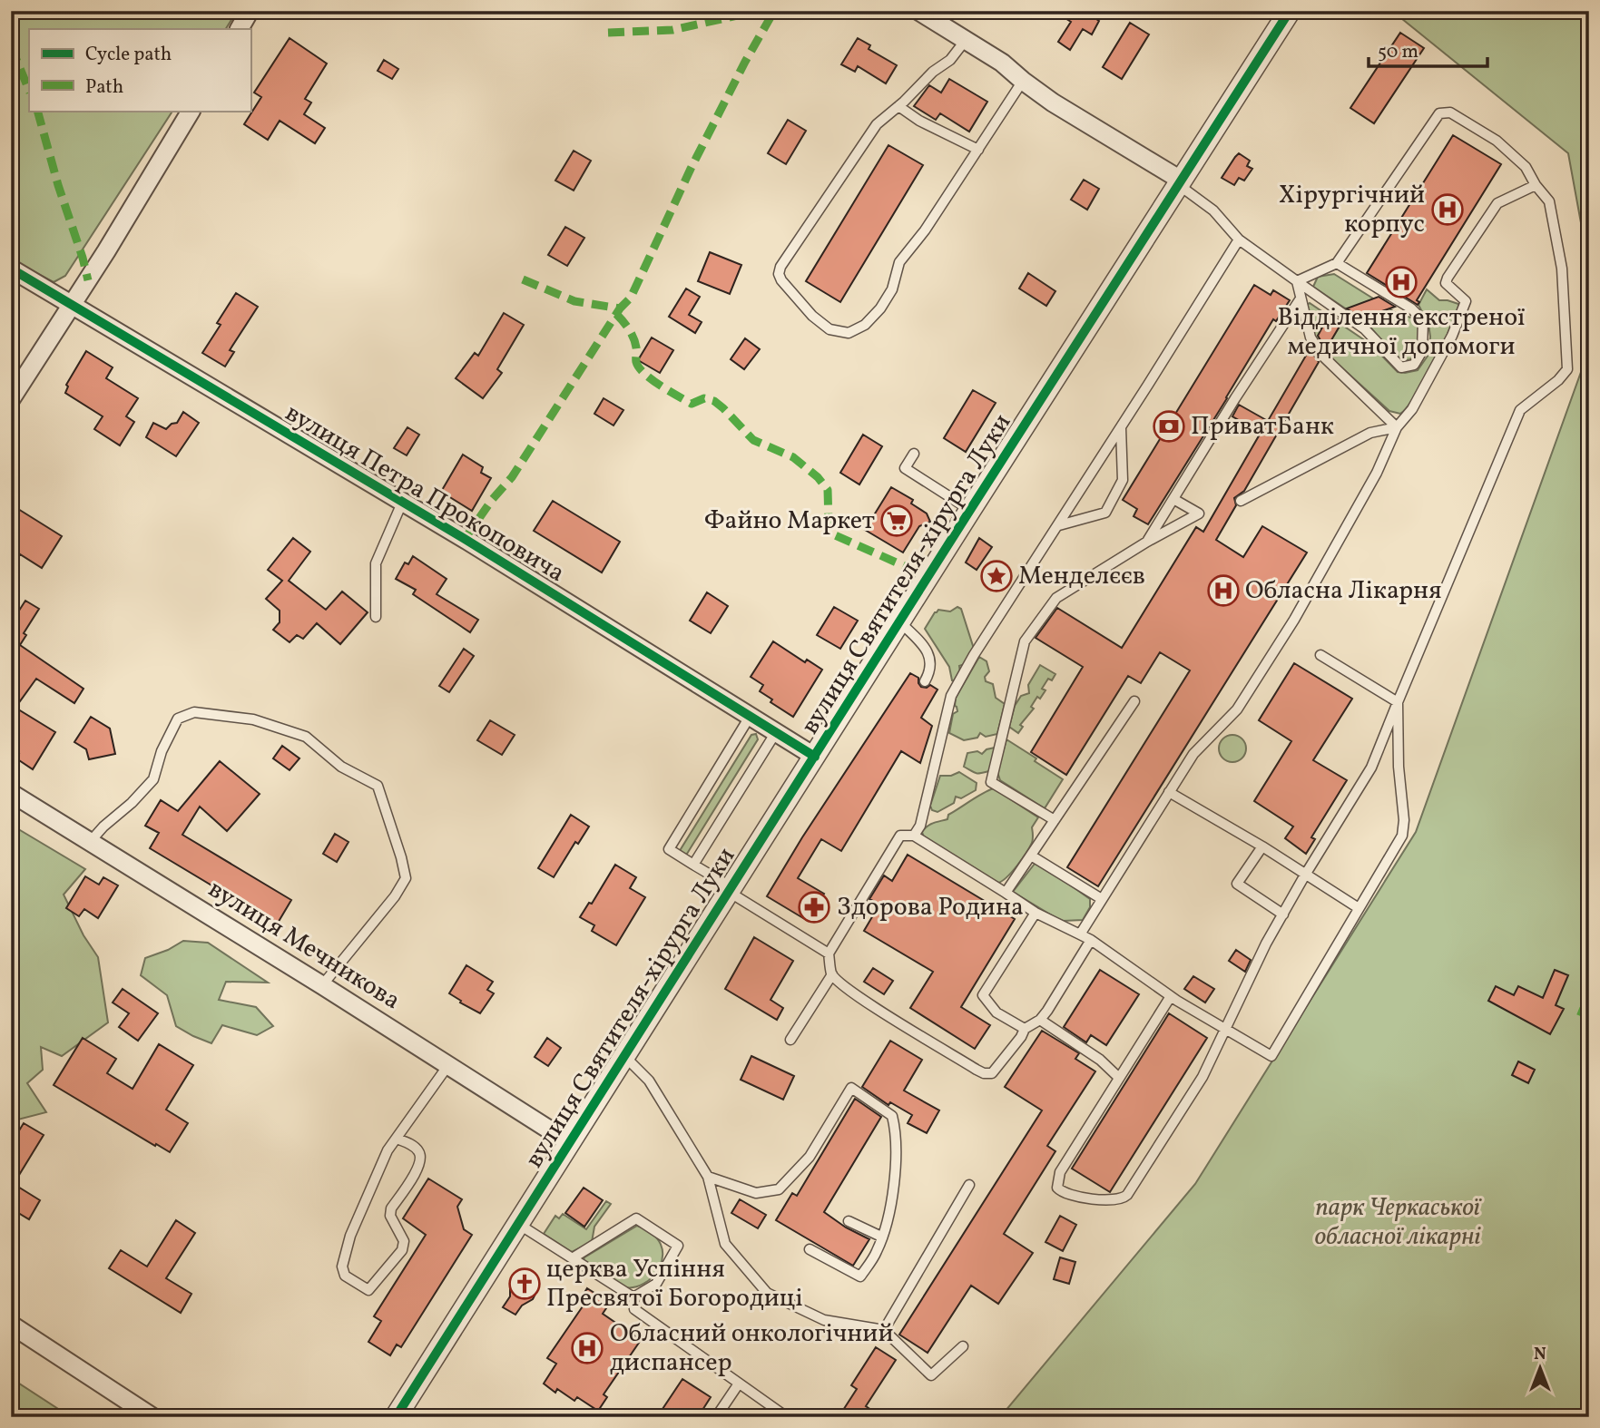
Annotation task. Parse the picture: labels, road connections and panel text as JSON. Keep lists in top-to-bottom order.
{
  "streets": {
    "street": ["вулиця Петра Прокоповича", "вулиця Святителя-хірурга Луки", "вулиця Мечникова"]
  },
  "crossings": [
    ["вулиця Петра Прокоповича", "вулиця Святителя-хірурга Луки"],
    ["вулиця Святителя-хірурга Луки", "вулиця Мечникова"]
  ],
  "parks": ["парк Черкаської обласної лікарні"],
  "places": {
    "hospital": [
      "Хірургічний корпус",
      "Відділення екстреної медичної допомоги",
      "Обласна Лікарня",
      "Обласний онкологічний диспансер"
    ],
    "bank": ["ПриватБанк"],
    "supermarket": ["Файно Маркет"],
    "place": ["Менделєєв"],
    "pharmacy": ["Здорова Родина"],
    "church": ["церква Успіння Пресвятої Богородиці"]
  },
  "legend": ["Cycle path", "Path"],
  "scale_bar": "50 m",
  "north": "top"
}
